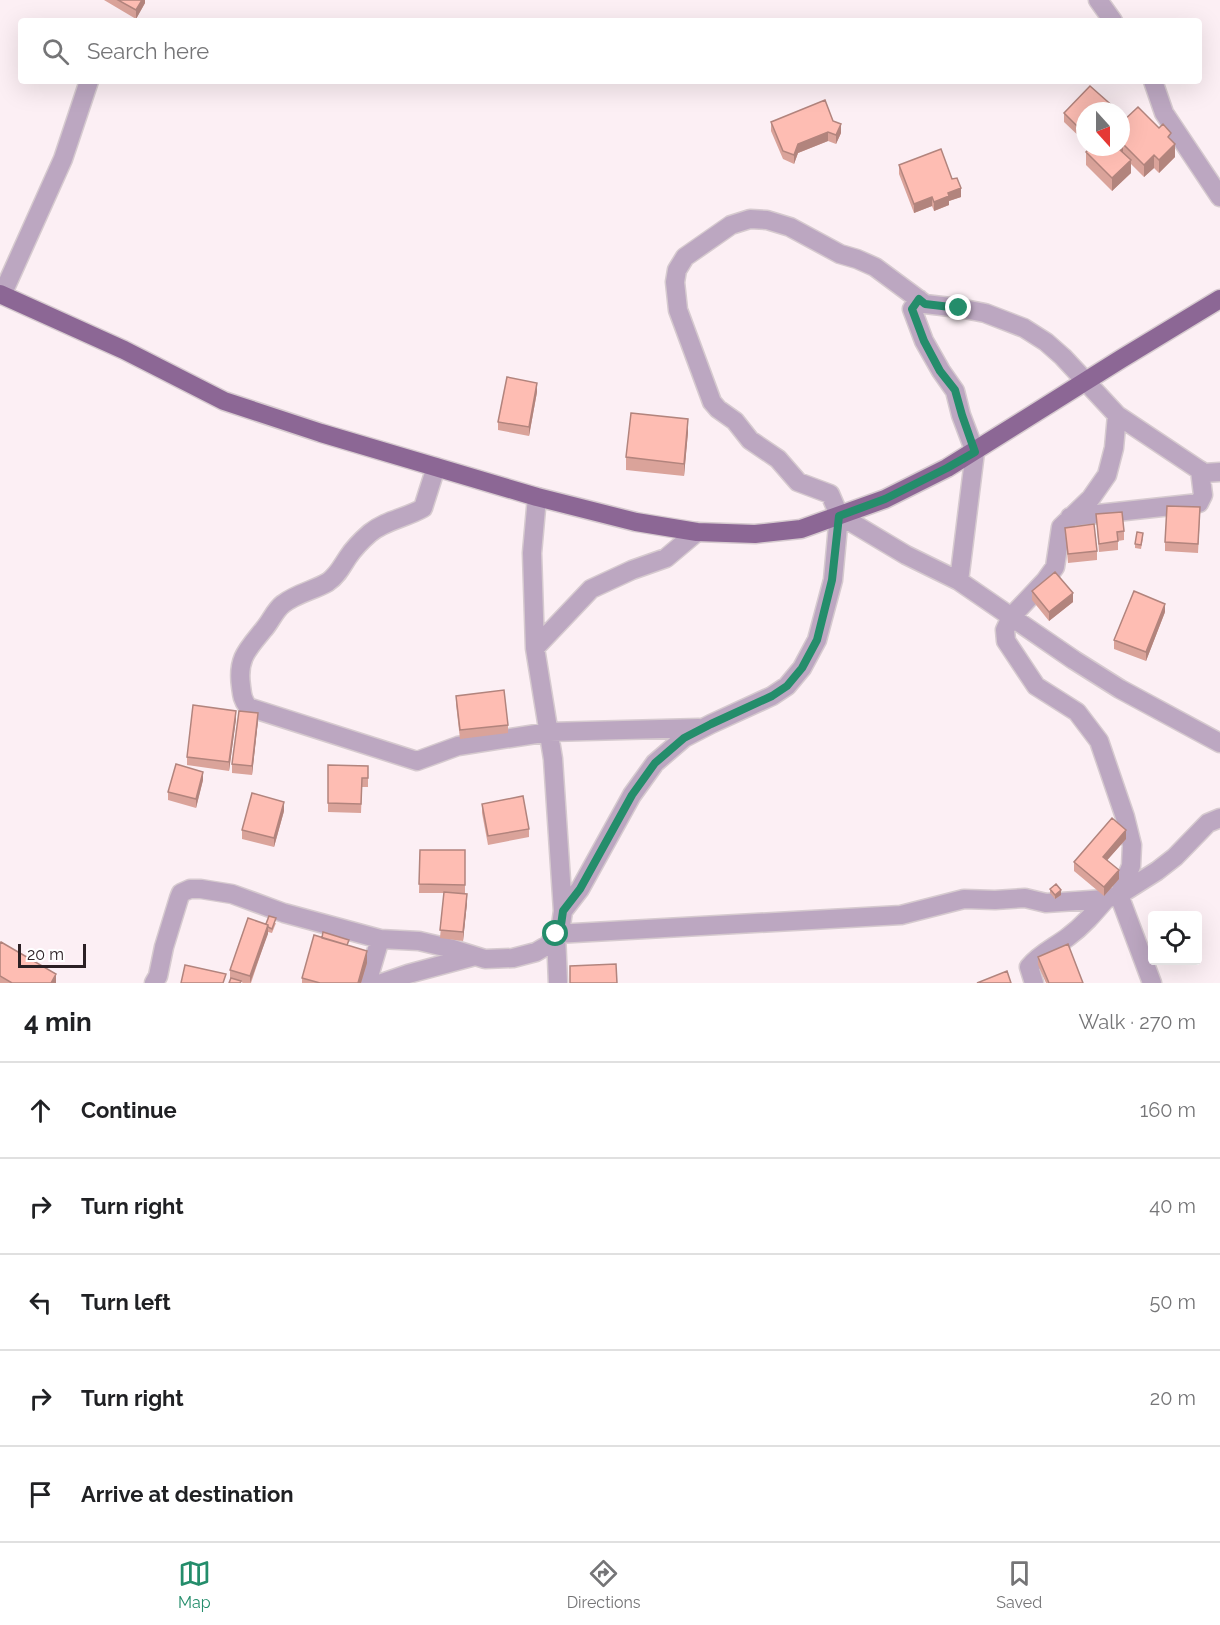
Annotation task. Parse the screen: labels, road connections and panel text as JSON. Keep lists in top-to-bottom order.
{
  "scale_bar": "20 m",
  "north": "bottom",
  "page": {
    "search": "Search here",
    "scale": "20 m",
    "heading": ["4 min", "Walk · 270 m"],
    "list": [
      ["Continue", "160 m"],
      ["Turn right", "40 m"],
      ["Turn left", "50 m"],
      ["Turn right", "20 m"],
      "Arrive at destination"
    ],
    "nav": ["Map", "Directions", "Saved"]
  }
}
